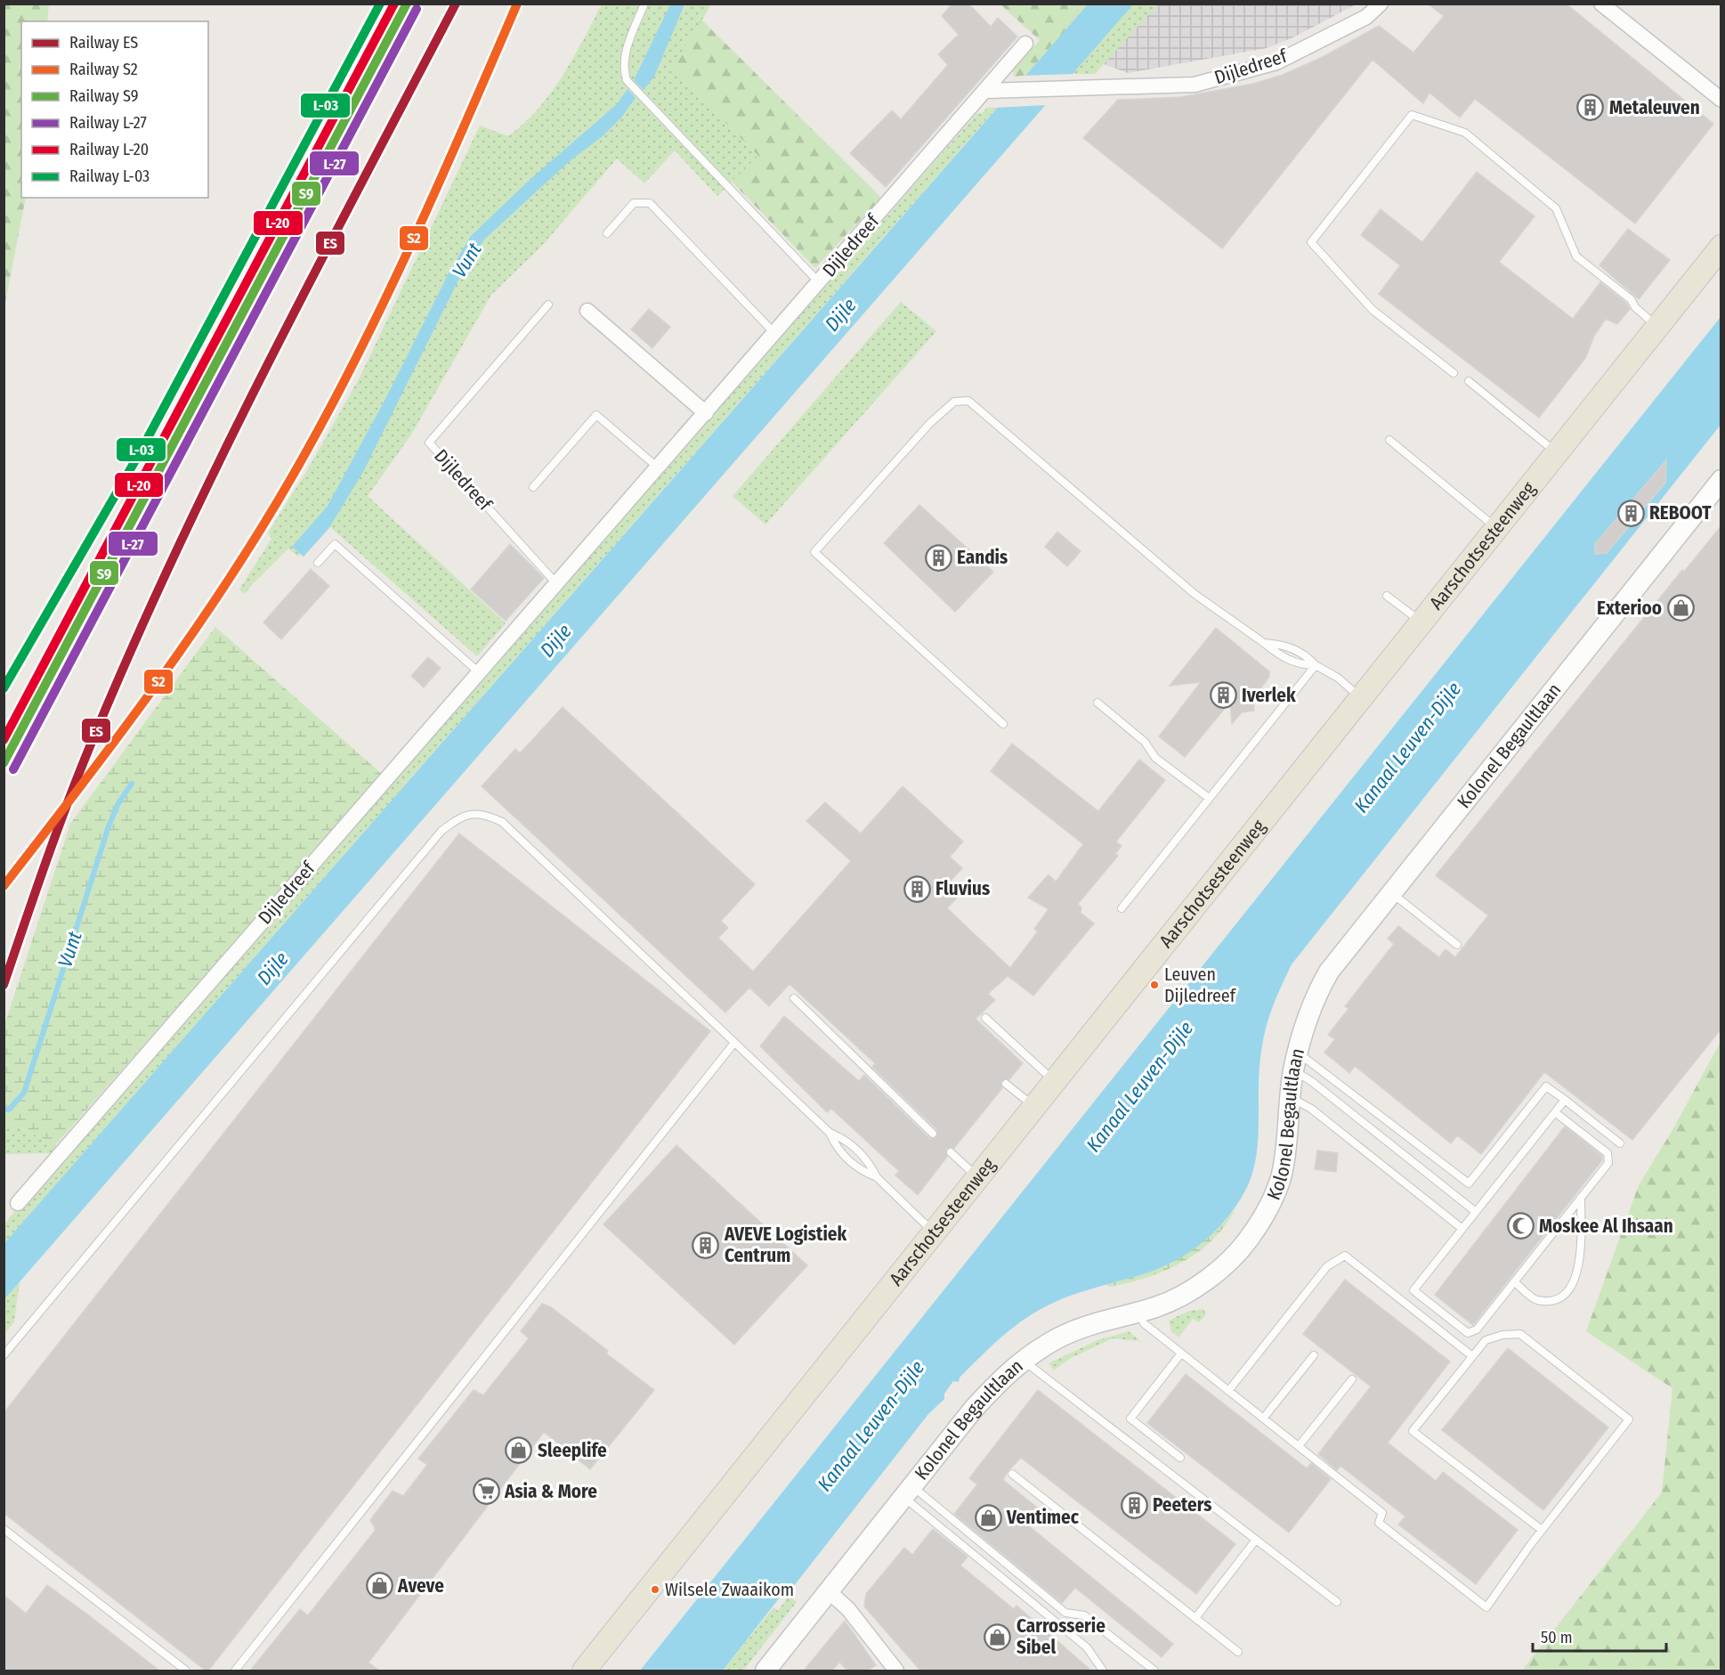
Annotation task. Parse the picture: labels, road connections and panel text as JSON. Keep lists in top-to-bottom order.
{
  "streets": {
    "main road": ["Aarschotsesteenweg"],
    "street": ["Dijledreef", "Kolonel Begaultlaan"]
  },
  "water": ["Vunt", "Dijle", "Kanaal Leuven-Dijle"],
  "places": {
    "building": [
      "Metaleuven",
      "REBOOT",
      "Eandis",
      "Iverlek",
      "Fluvius",
      "AVEVE Logistiek Centrum",
      "Peeters"
    ],
    "shop": [
      "Exterioo",
      "Sleeplife",
      "Ventimec",
      "Aveve",
      "Carrosserie Sibel"
    ],
    "other": ["Leuven Dijledreef", "Wilsele Zwaaikom"],
    "mosque": ["Moskee Al Ihsaan"],
    "supermarket": ["Asia & More"]
  },
  "lines": [
    "rail line ES",
    "rail line S2",
    "rail line S9",
    "rail line L-20",
    "rail line L-03",
    "rail line L-27"
  ],
  "legend": [
    "Railway ES",
    "Railway S2",
    "Railway S9",
    "Railway L-27",
    "Railway L-20",
    "Railway L-03"
  ],
  "scale_bar": "50 m"
}
